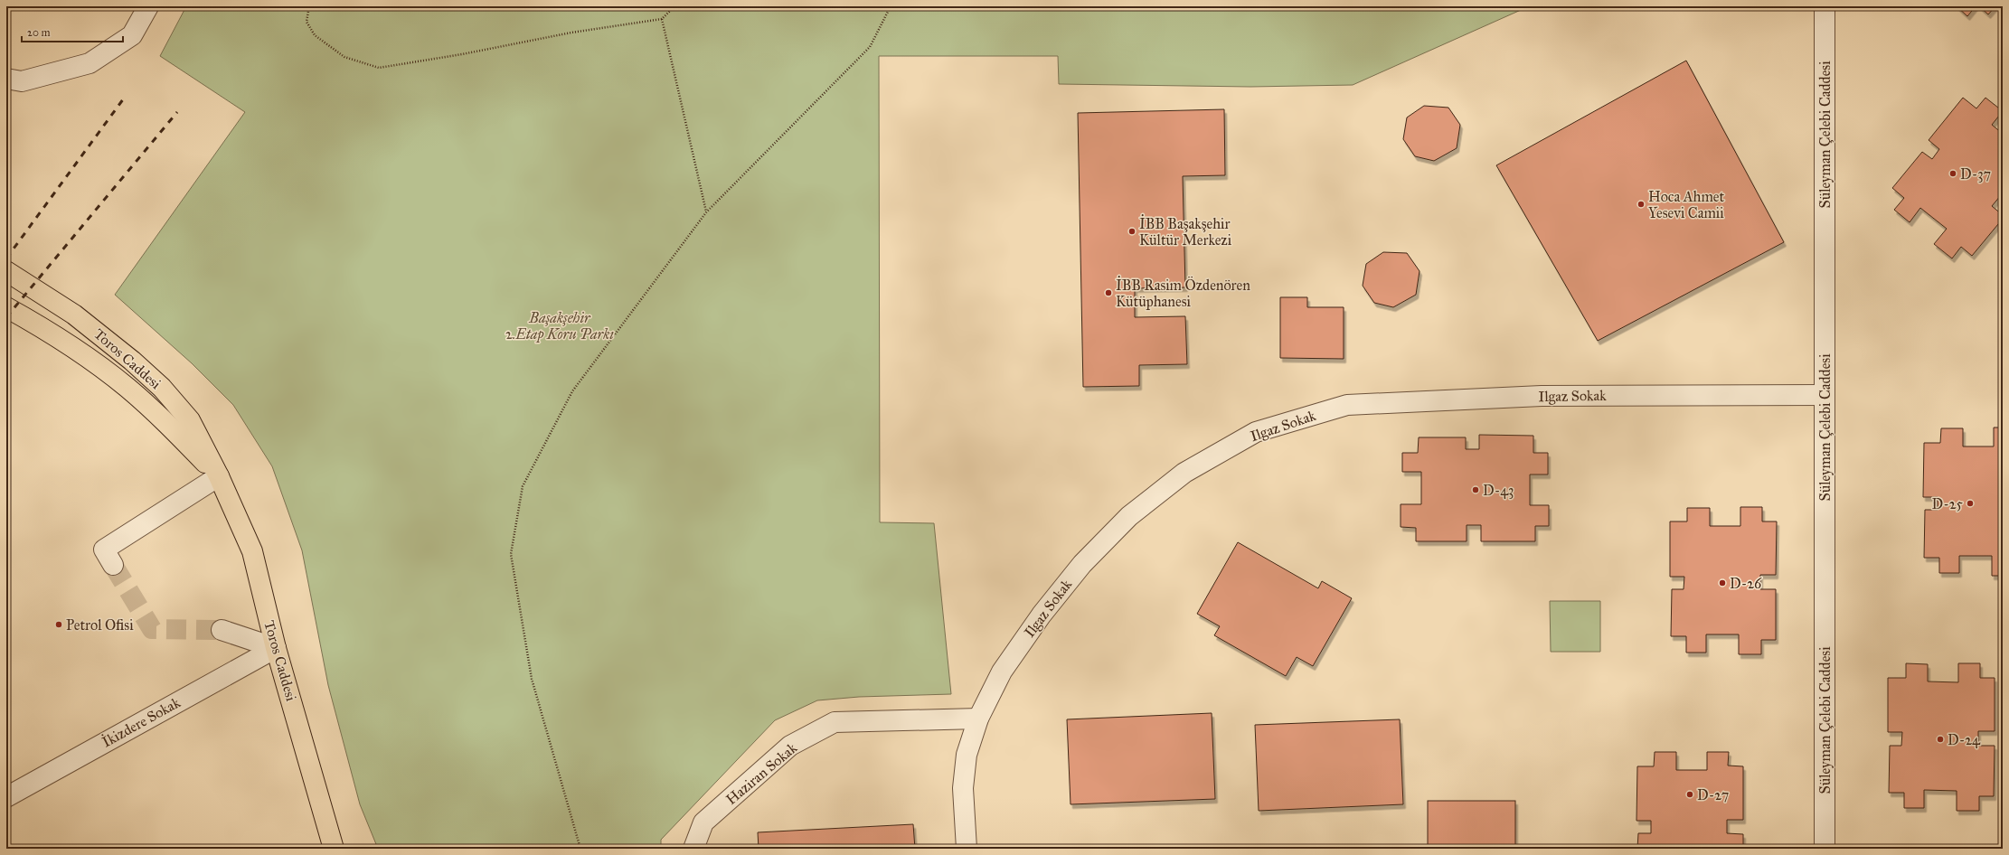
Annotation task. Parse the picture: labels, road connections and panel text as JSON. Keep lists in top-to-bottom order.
{
  "streets": {
    "main road": ["Toros Caddesi"],
    "street": [
      "Süleyman Çelebi Caddesi",
      "Ilgaz Sokak",
      "İkizdere Sokak",
      "Haziran Sokak"
    ]
  },
  "crossings": [
    ["Süleyman Çelebi Caddesi", "Ilgaz Sokak"],
    ["Toros Caddesi", "İkizdere Sokak"],
    ["Ilgaz Sokak", "Haziran Sokak"]
  ],
  "parks": ["Başakşehir 2.Etap Koru Parkı"],
  "places": [
    "D-37",
    "Hoca Ahmet Yesevi Camii",
    "İBB Başakşehir Kültür Merkezi",
    "İBB Rasim Özdenören Kütüphanesi",
    "D-43",
    "D-25",
    "D-26",
    "Petrol Ofisi",
    "D-24",
    "D-27"
  ],
  "scale_bar": "20 m"
}
